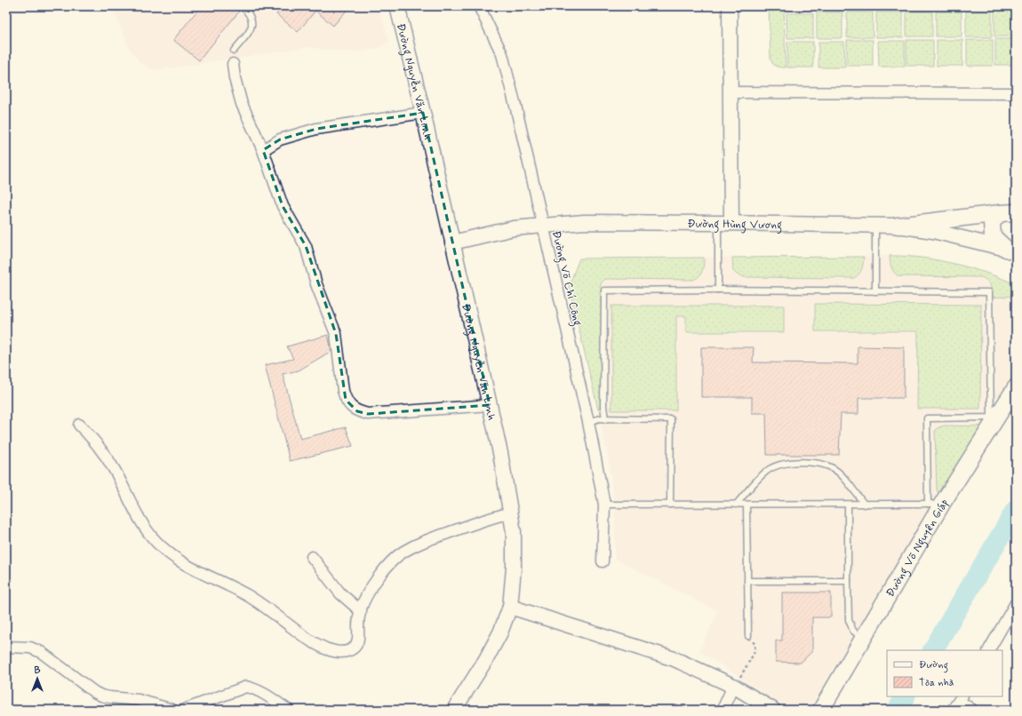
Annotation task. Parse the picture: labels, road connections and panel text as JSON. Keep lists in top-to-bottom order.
{
  "streets": {
    "main road": ["Đường Võ Nguyên Giáp"],
    "street": ["Đường Nguyễn Văn Linh", "Đường Hùng Vương", "Đường Võ Chí Công"]
  },
  "crossings": [
    ["Đường Nguyễn Văn Linh", "Đường Hùng Vương"],
    ["Đường Hùng Vương", "Đường Võ Chí Công"]
  ],
  "legend": ["Đường", "Tòa nhà"],
  "north": "top"
}
